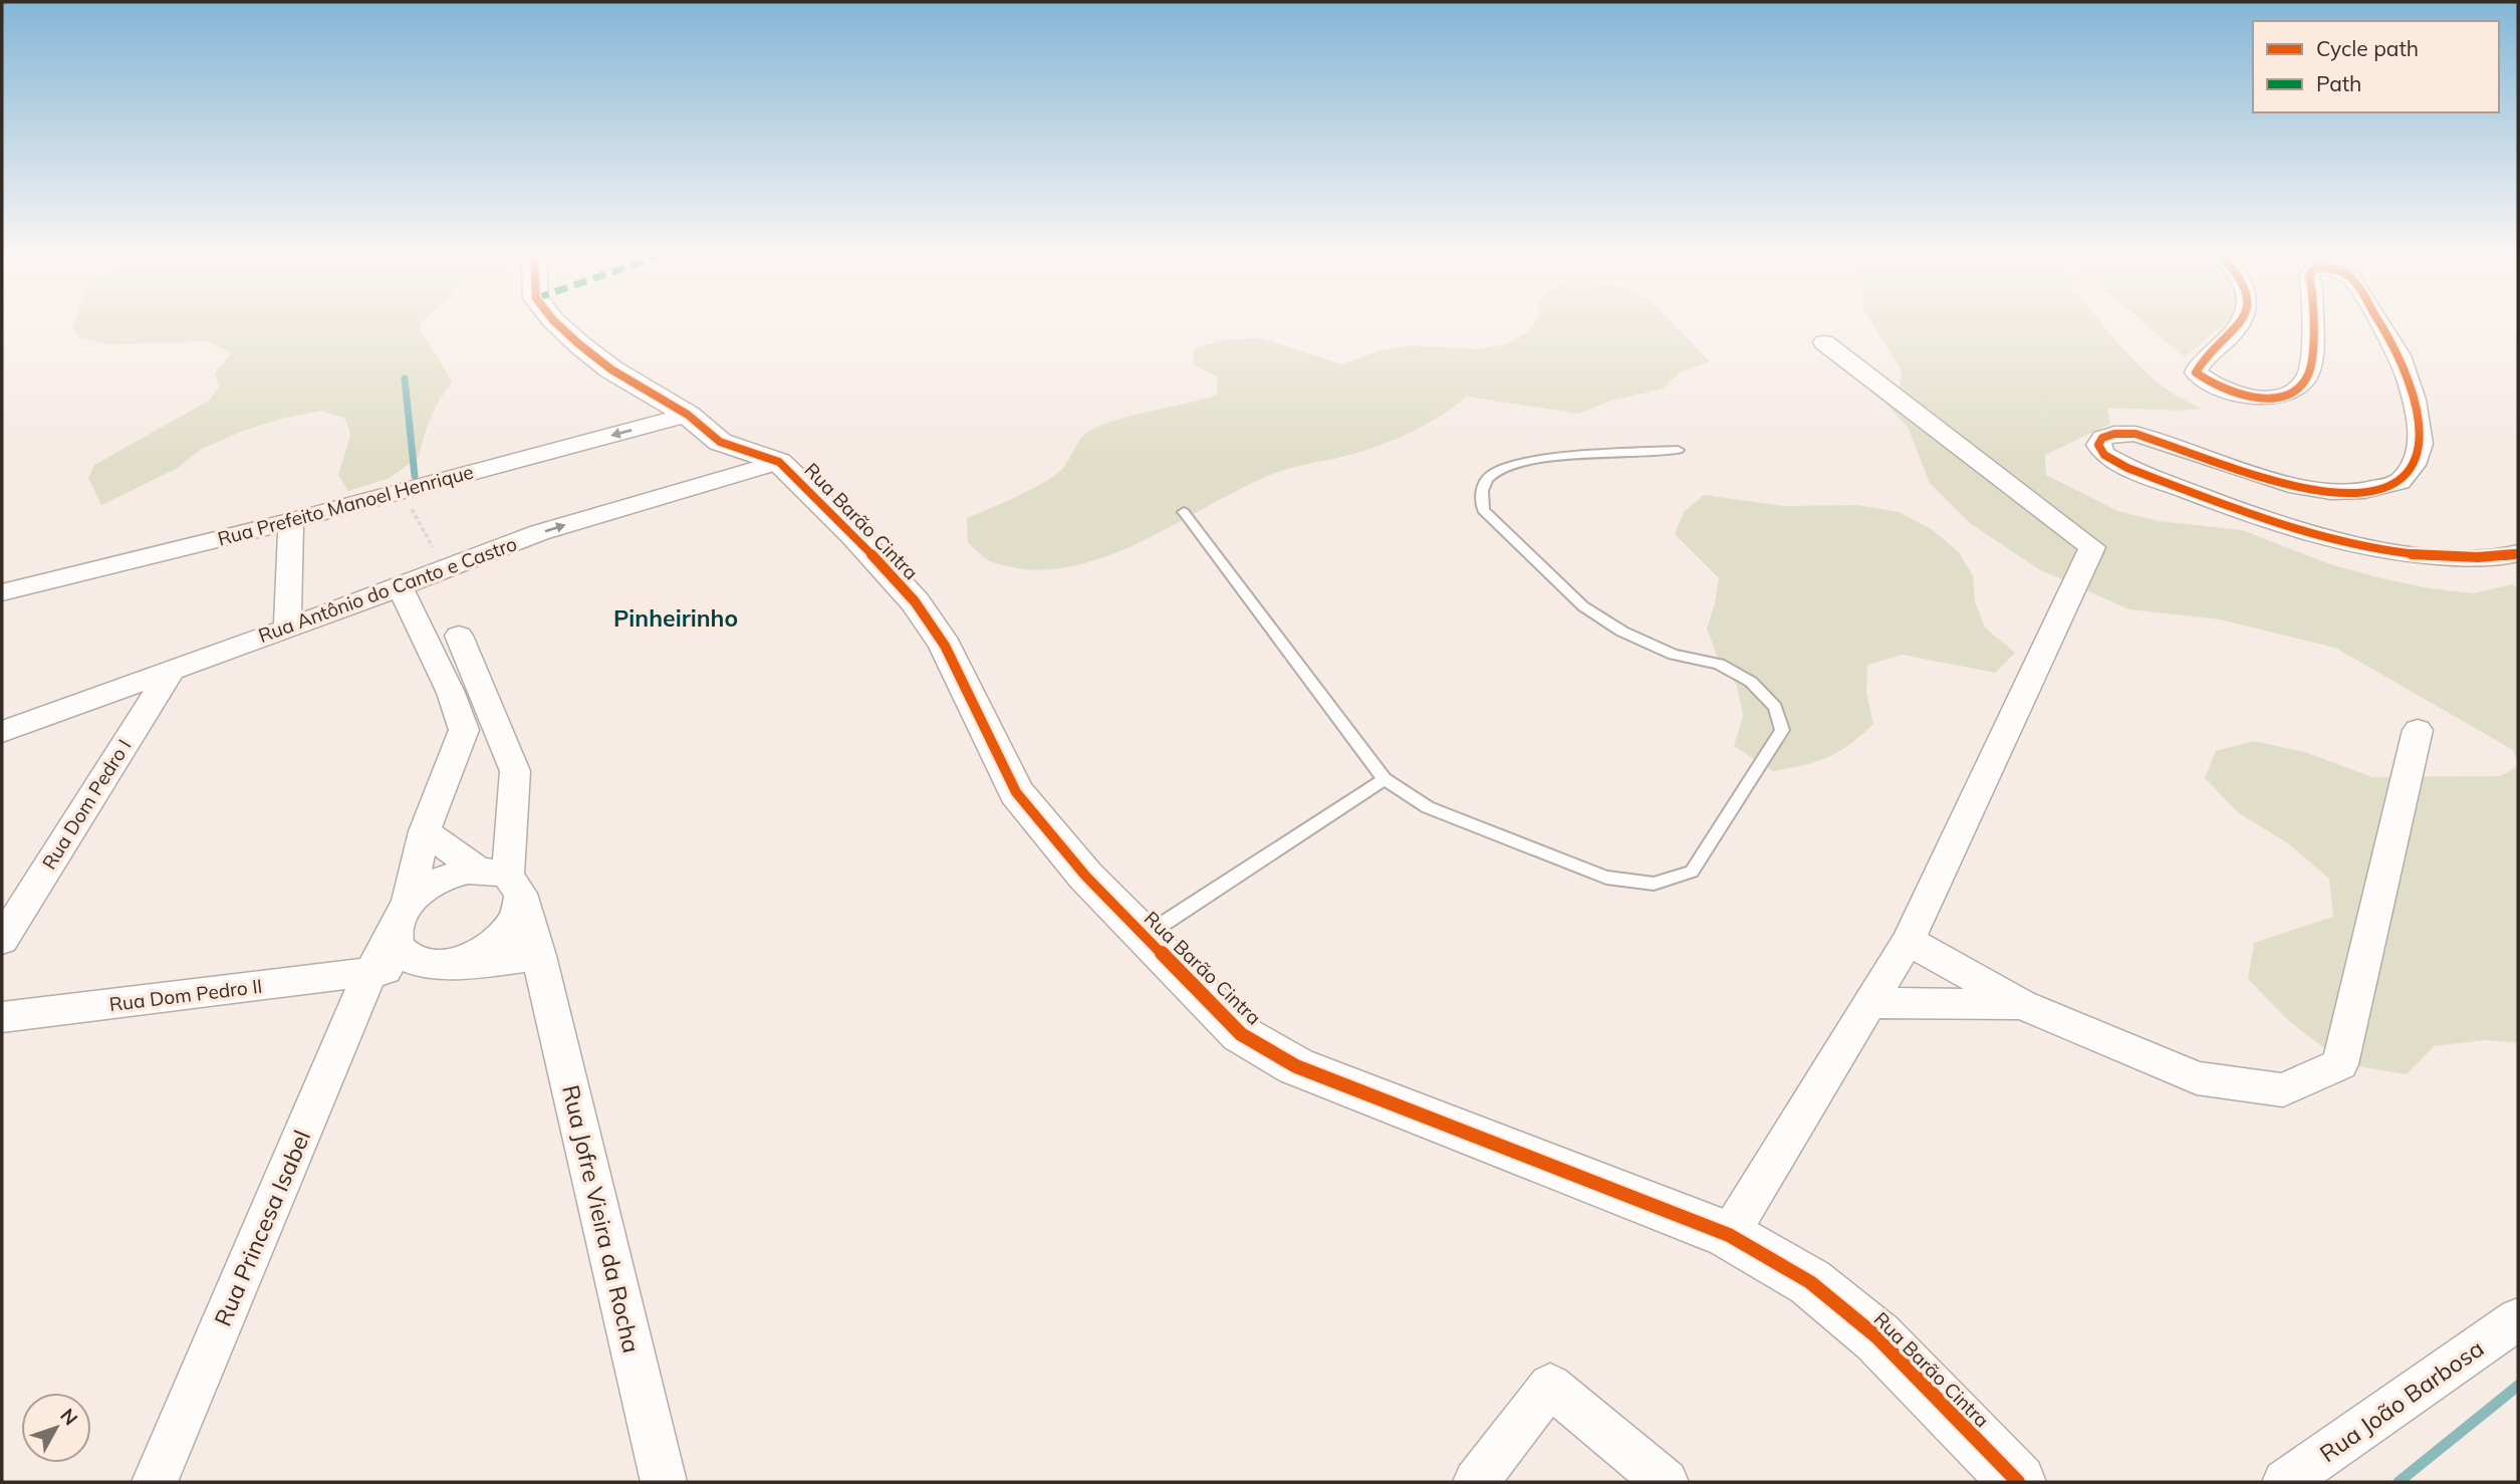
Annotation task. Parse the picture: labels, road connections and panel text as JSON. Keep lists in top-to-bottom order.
{
  "streets": {
    "street": [
      "Rua Prefeito Manoel Henrique",
      "Rua Barão Cintra",
      "Rua Antônio do Canto e Castro",
      "Rua Dom Pedro I",
      "Rua Dom Pedro II",
      "Rua Jofre Vieira da Rocha",
      "Rua Princesa Isabel",
      "Rua João Barbosa"
    ]
  },
  "crossings": [
    ["Rua Prefeito Manoel Henrique", "Rua Barão Cintra"],
    ["Rua Barão Cintra", "Rua Antônio do Canto e Castro"],
    ["Rua Antônio do Canto e Castro", "Rua Dom Pedro I"],
    ["Rua Dom Pedro II", "Rua Jofre Vieira da Rocha"],
    ["Rua Dom Pedro II", "Rua Princesa Isabel"],
    ["Rua Jofre Vieira da Rocha", "Rua Princesa Isabel"]
  ],
  "one_way": ["Rua Prefeito Manoel Henrique", "Rua Antônio do Canto e Castro"],
  "districts": ["Pinheirinho"],
  "legend": ["Cycle path", "Path"],
  "north": "top right"
}
